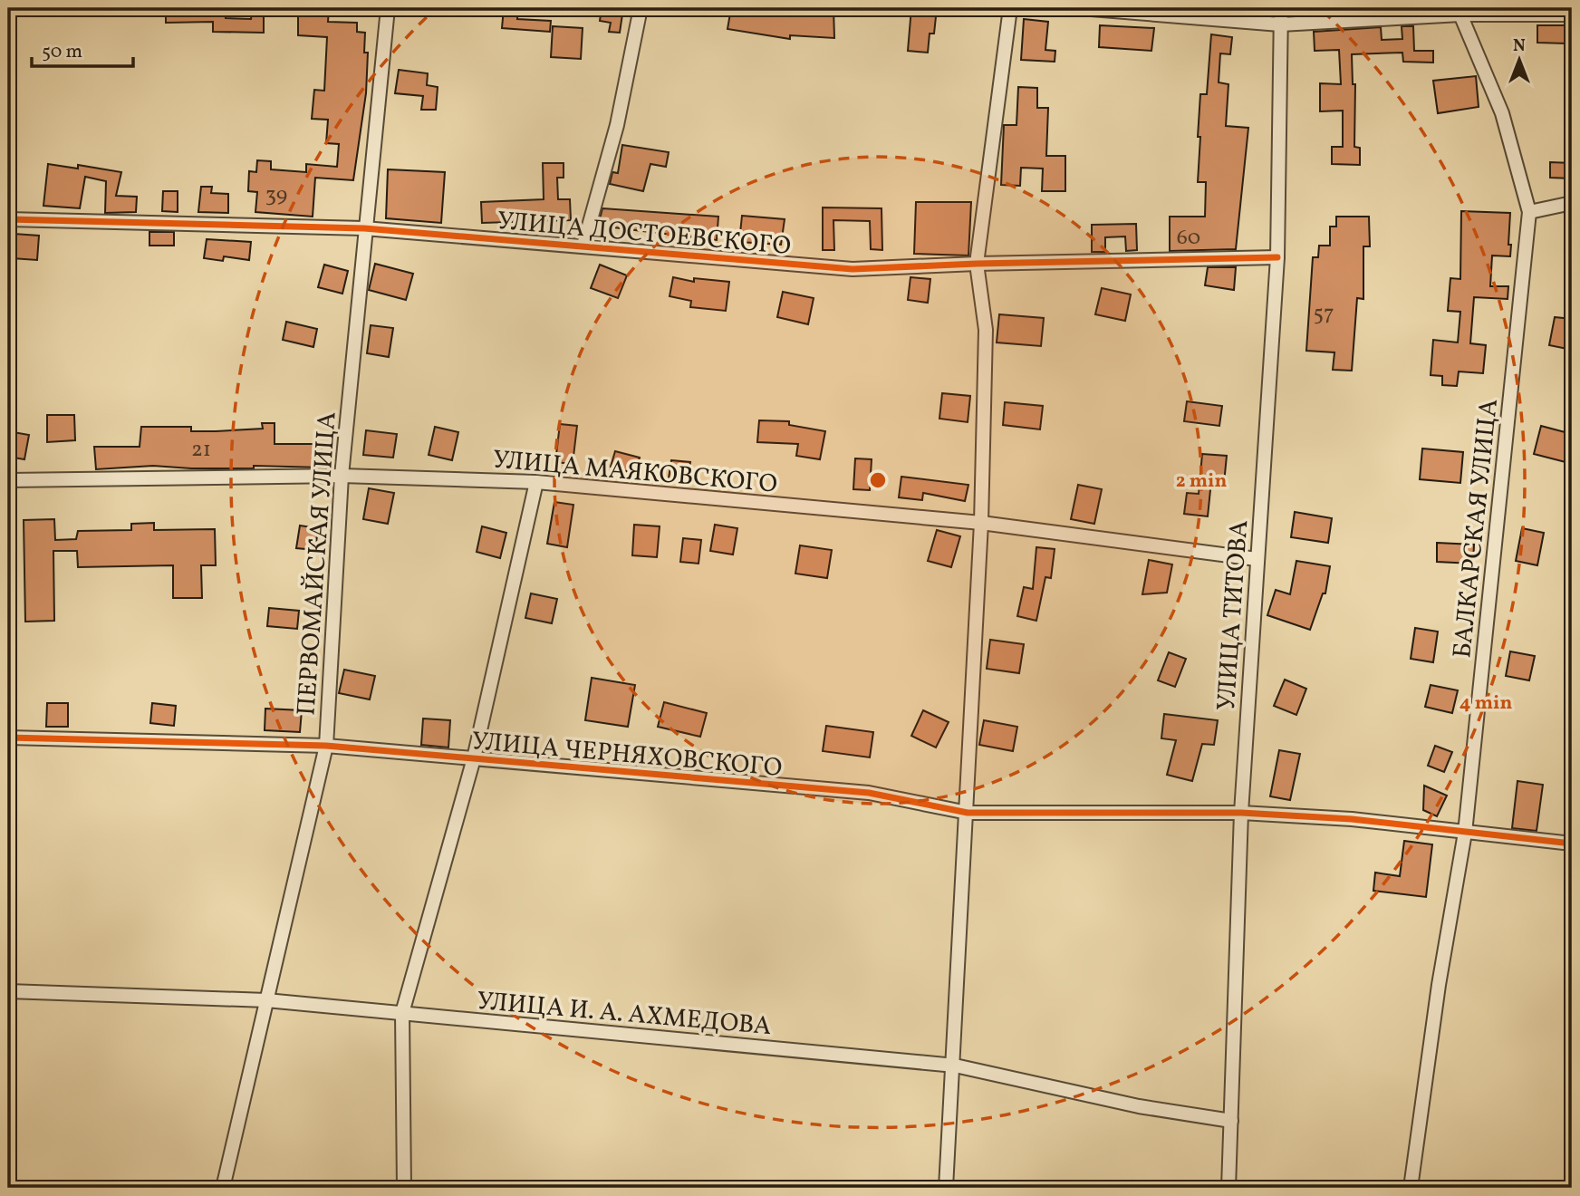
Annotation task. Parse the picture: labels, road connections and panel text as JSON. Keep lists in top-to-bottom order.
{
  "streets": {
    "street": [
      "УЛИЦА ДОСТОЕВСКОГО",
      "УЛИЦА МАЯКОВСКОГО",
      "БАЛКАРСКАЯ УЛИЦА",
      "ПЕРВОМАЙСКАЯ УЛИЦА",
      "УЛИЦА ТИТОВА",
      "УЛИЦА ЧЕРНЯХОВСКОГО",
      "УЛИЦА И. А. АХМЕДОВА"
    ]
  },
  "crossings": [
    ["УЛИЦА ДОСТОЕВСКОГО", "ПЕРВОМАЙСКАЯ УЛИЦА"],
    ["УЛИЦА ДОСТОЕВСКОГО", "УЛИЦА ТИТОВА"],
    ["УЛИЦА МАЯКОВСКОГО", "ПЕРВОМАЙСКАЯ УЛИЦА"],
    ["УЛИЦА МАЯКОВСКОГО", "УЛИЦА ТИТОВА"],
    ["БАЛКАРСКАЯ УЛИЦА", "УЛИЦА ЧЕРНЯХОВСКОГО"],
    ["ПЕРВОМАЙСКАЯ УЛИЦА", "УЛИЦА ЧЕРНЯХОВСКОГО"],
    ["ПЕРВОМАЙСКАЯ УЛИЦА", "УЛИЦА И. А. АХМЕДОВА"],
    ["УЛИЦА ТИТОВА", "УЛИЦА ЧЕРНЯХОВСКОГО"],
    ["УЛИЦА ТИТОВА", "УЛИЦА И. А. АХМЕДОВА"]
  ],
  "house_numbers": [
    "39",
    "60",
    "57",
    "21"
  ],
  "scale_bar": "50 m",
  "north": "top",
  "rings": ["2 min", "4 min"]
}
